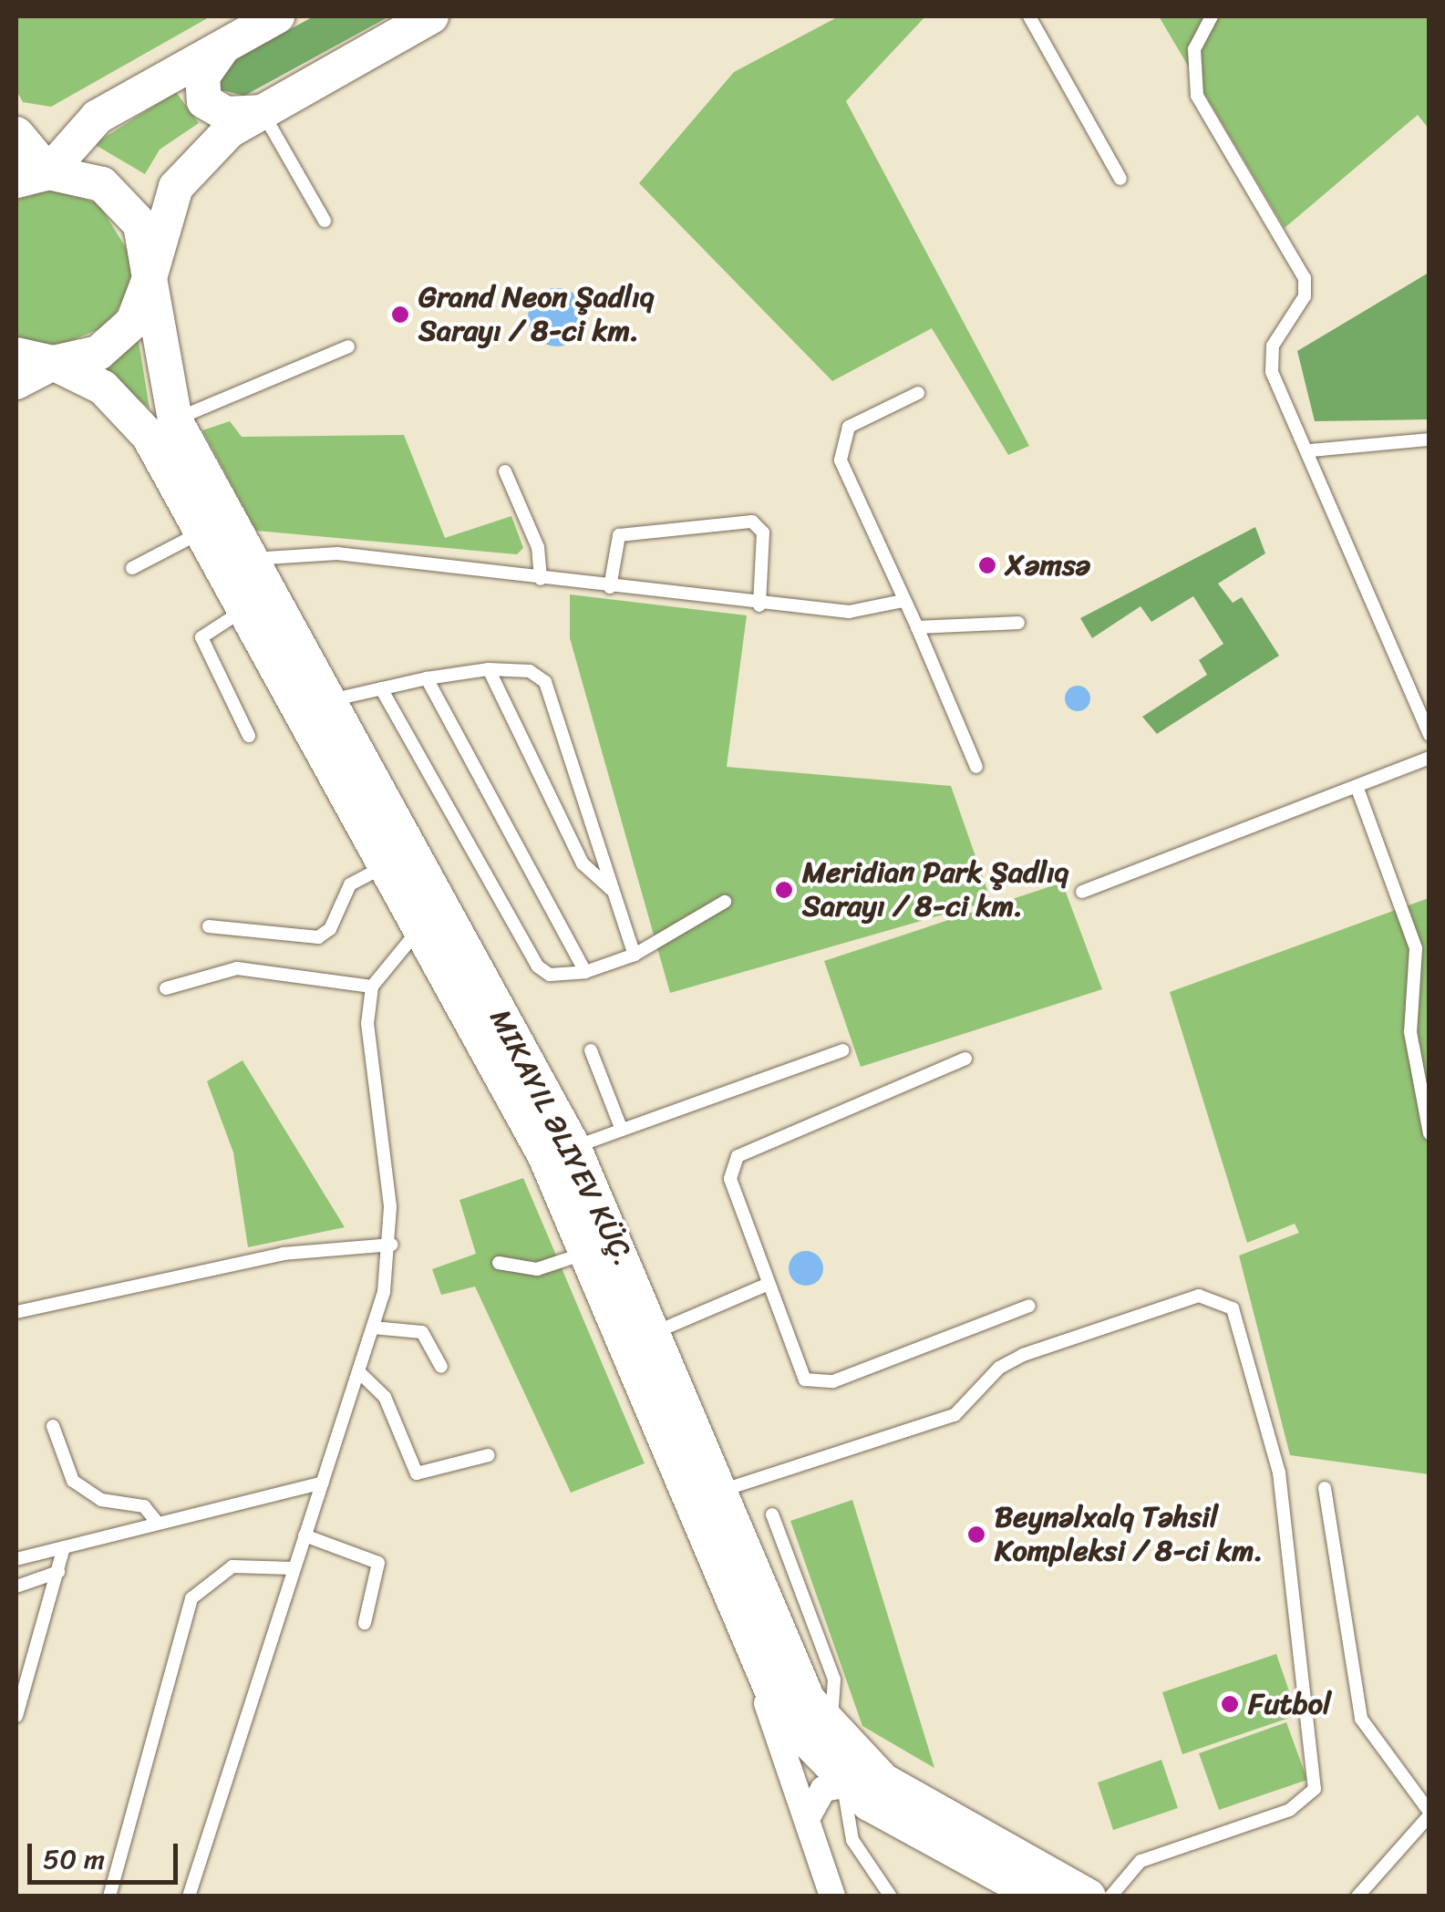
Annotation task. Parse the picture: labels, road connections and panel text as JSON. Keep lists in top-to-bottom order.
{
  "places": [
    "Grand Neon Şadlıq Sarayı / 8-ci km.",
    "Xəmsə",
    "Meridian Park Şadlıq Sarayı / 8-ci km.",
    "Beynəlxalq Təhsil Kompleksi / 8-ci km.",
    "Futbol"
  ],
  "scale_bar": "50 m"
}
